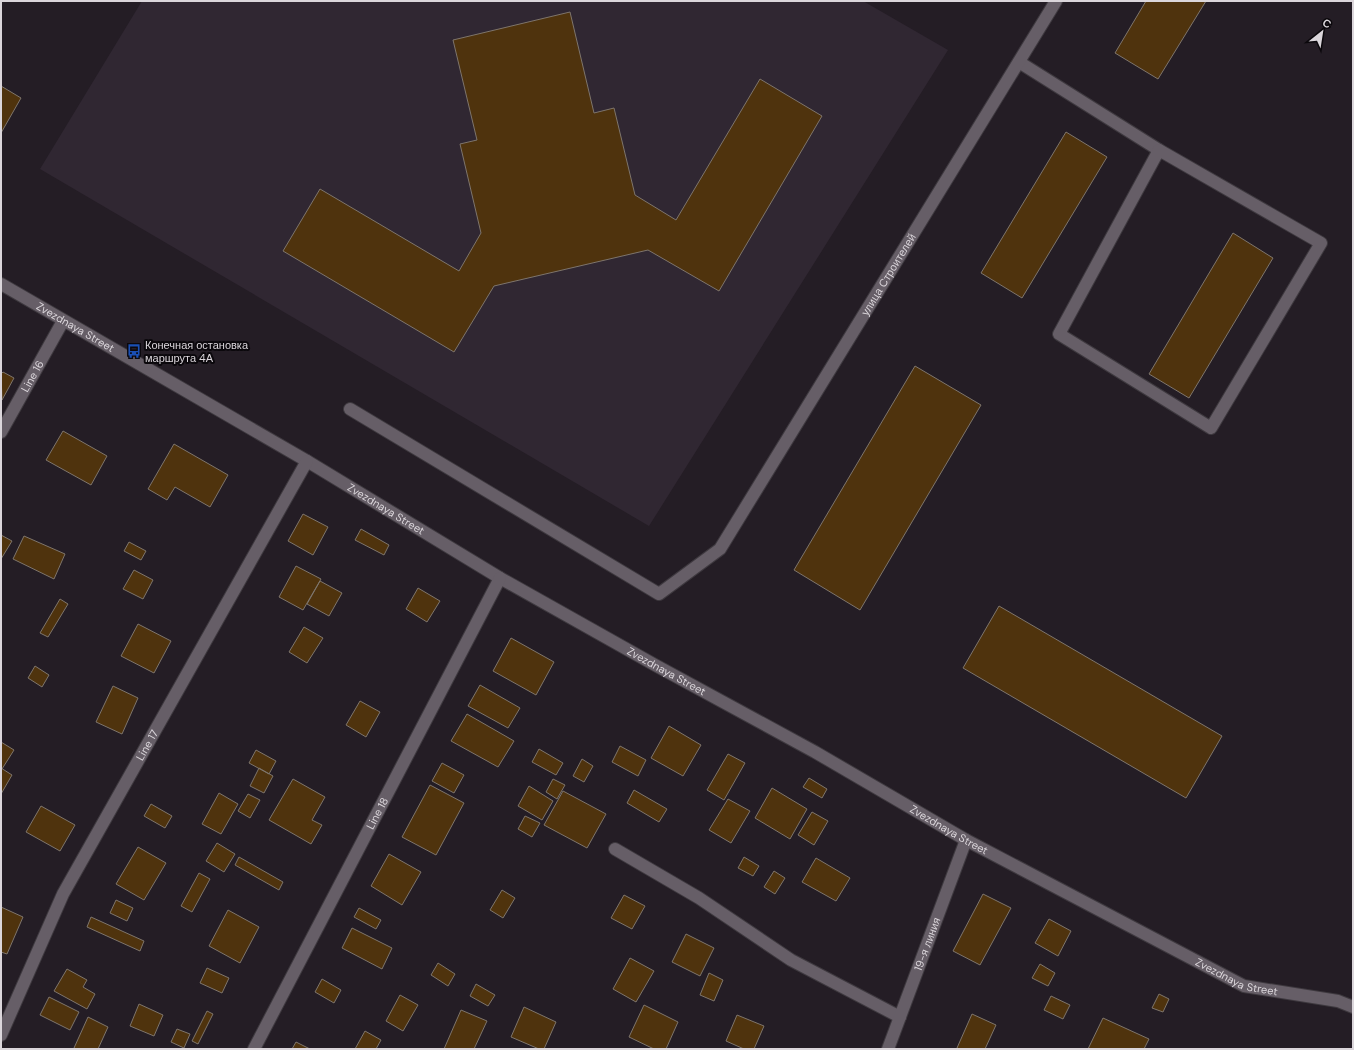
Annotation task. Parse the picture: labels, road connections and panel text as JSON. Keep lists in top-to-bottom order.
{
  "streets": {
    "street": [
      "улица Строителей",
      "Zvezdnaya Street",
      "Line 16",
      "Line 17",
      "Line 18",
      "19-я линия"
    ]
  },
  "crossings": [
    ["Zvezdnaya Street", "Line 16"],
    ["Zvezdnaya Street", "Line 17"],
    ["Zvezdnaya Street", "Line 18"],
    ["Zvezdnaya Street", "19-я линия"]
  ],
  "places": {
    "bus stop": ["Конечная остановка маршрута 4А"]
  },
  "north": "top right"
}
